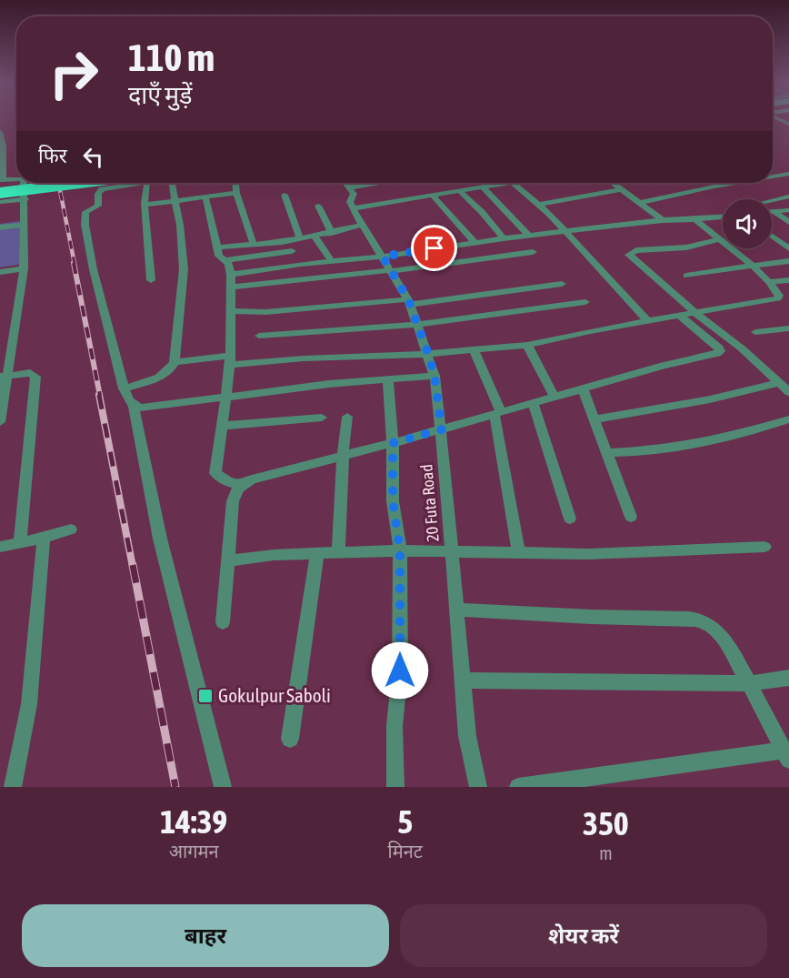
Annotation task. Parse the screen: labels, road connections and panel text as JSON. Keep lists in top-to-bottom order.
{
  "streets": {
    "street": ["20 Futa Road"]
  },
  "places": {
    "transit": ["Gokulpur Saboli"]
  },
  "page": {
    "turn": ["110 m", "दाएँ मुड़ें"],
    "then": "फिर",
    "eta": [
      "14:39",
      "आगमन",
      "5",
      "मिनट",
      "350",
      "m"
    ],
    "buttons": ["बाहर", "शेयर करें"]
  }
}
